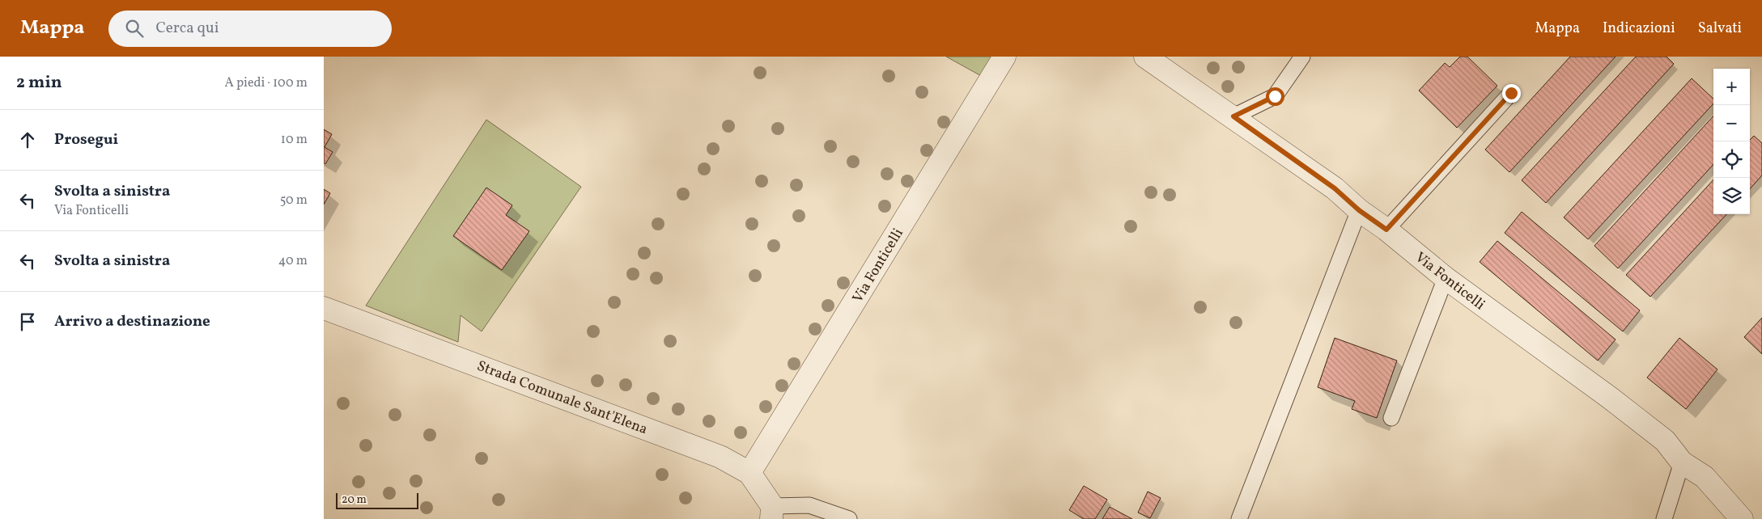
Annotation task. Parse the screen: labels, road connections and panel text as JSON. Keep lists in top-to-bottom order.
{
  "streets": {
    "street": ["Via Fonticelli", "Strada Comunale Sant'Elena"]
  },
  "crossings": [
    ["Via Fonticelli", "Strada Comunale Sant'Elena"]
  ],
  "scale_bar": "20 m",
  "page": {
    "header": "Mappa",
    "search": "Cerca qui",
    "nav": ["Mappa", "Indicazioni", "Salvati"],
    "heading": ["2 min", "A piedi · 100 m"],
    "map_buttons": ["+", "−"],
    "list": [
      ["Prosegui", "10 m"],
      ["Svolta a sinistra", "Via Fonticelli", "50 m"],
      ["Svolta a sinistra", "40 m"],
      "Arrivo a destinazione"
    ],
    "scale": "20 m"
  }
}
